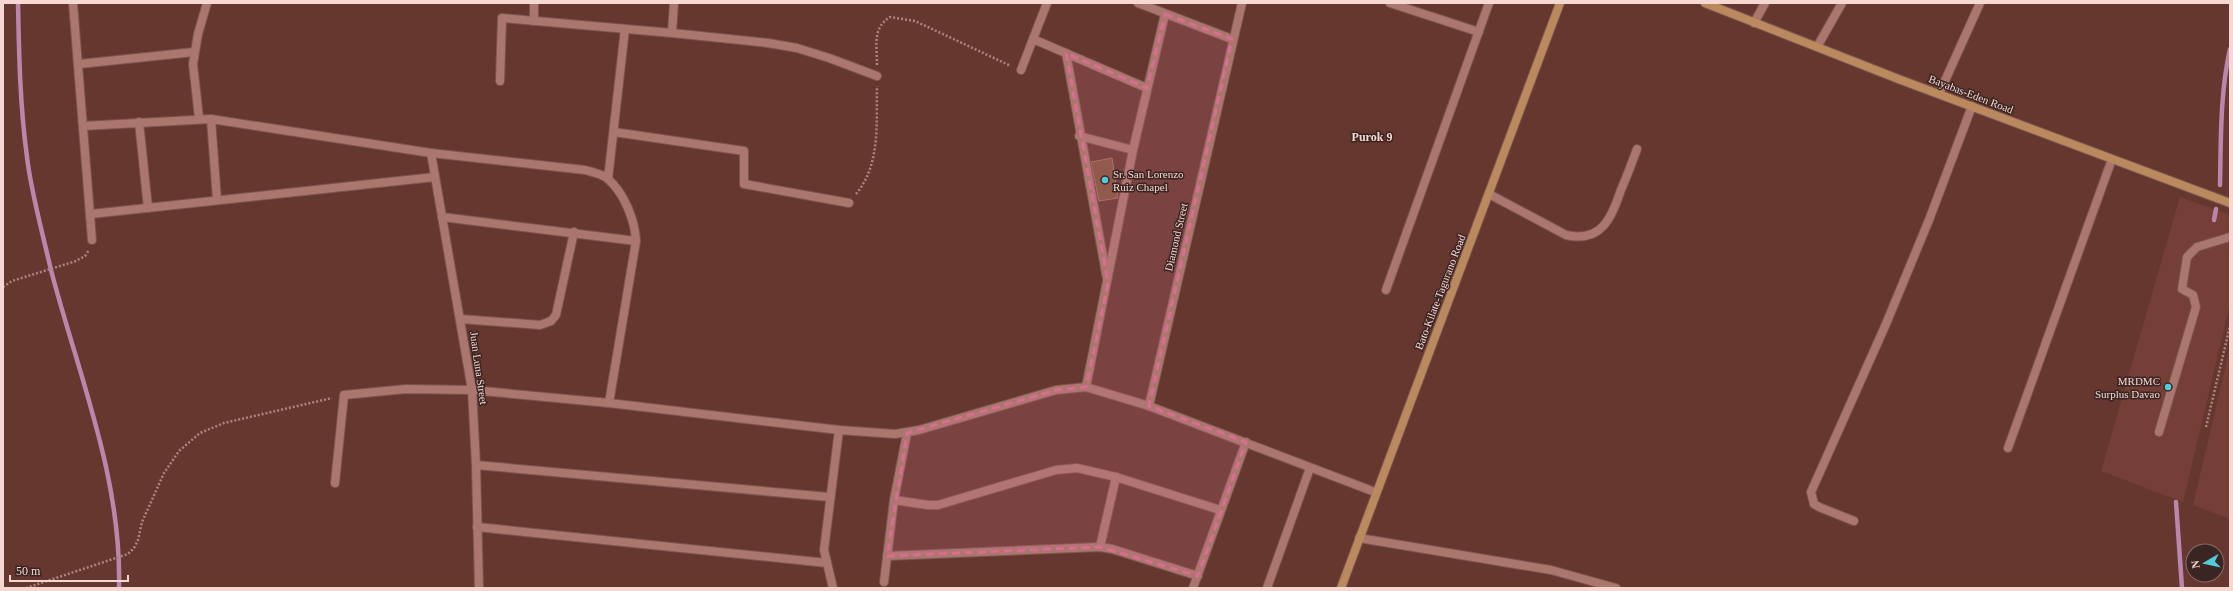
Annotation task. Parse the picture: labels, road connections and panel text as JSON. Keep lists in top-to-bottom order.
{
  "streets": {
    "street": [
      "Bayabas-Eden Road",
      "Diamond Street",
      "Bato-Kilate-Tagurano Road",
      "Juan Luna Street"
    ]
  },
  "districts": ["Purok 9"],
  "places": ["Sr. San Lorenzo Ruiz Chapel", "MRDMC Surplus Davao"],
  "scale_bar": "50 m",
  "north": "left"
}
